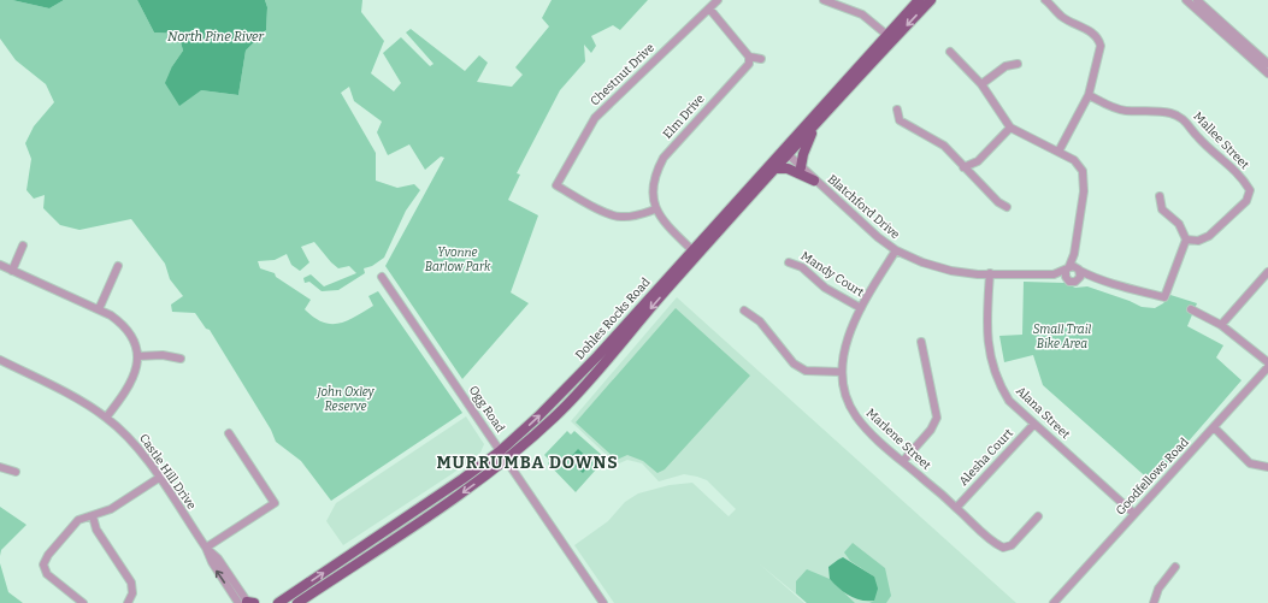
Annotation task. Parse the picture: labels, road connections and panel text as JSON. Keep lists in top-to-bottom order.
{
  "streets": {
    "main road": ["Dohles Rocks Road"],
    "street": [
      "Chestnut Drive",
      "Elm Drive",
      "Mallee Street",
      "Blatchford Drive",
      "Mandy Court",
      "Ogg Road",
      "Alana Street",
      "Marlene Street",
      "Alesha Court",
      "Castle Hill Drive",
      "Goodfellows Road"
    ]
  },
  "crossings": [
    ["Chestnut Drive", "Elm Drive"],
    ["Mallee Street", "Blatchford Drive"],
    ["Blatchford Drive", "Dohles Rocks Road"],
    ["Blatchford Drive", "Alana Street"],
    ["Blatchford Drive", "Marlene Street"],
    ["Mandy Court", "Marlene Street"],
    ["Dohles Rocks Road", "Ogg Road"],
    ["Alana Street", "Alesha Court"],
    ["Alana Street", "Goodfellows Road"],
    ["Marlene Street", "Alesha Court"]
  ],
  "districts": ["MURRUMBA DOWNS"],
  "water": ["North Pine River"],
  "parks": ["Yvonne Barlow Park", "Small Trail Bike Area", "John Oxley Reserve"]
}
